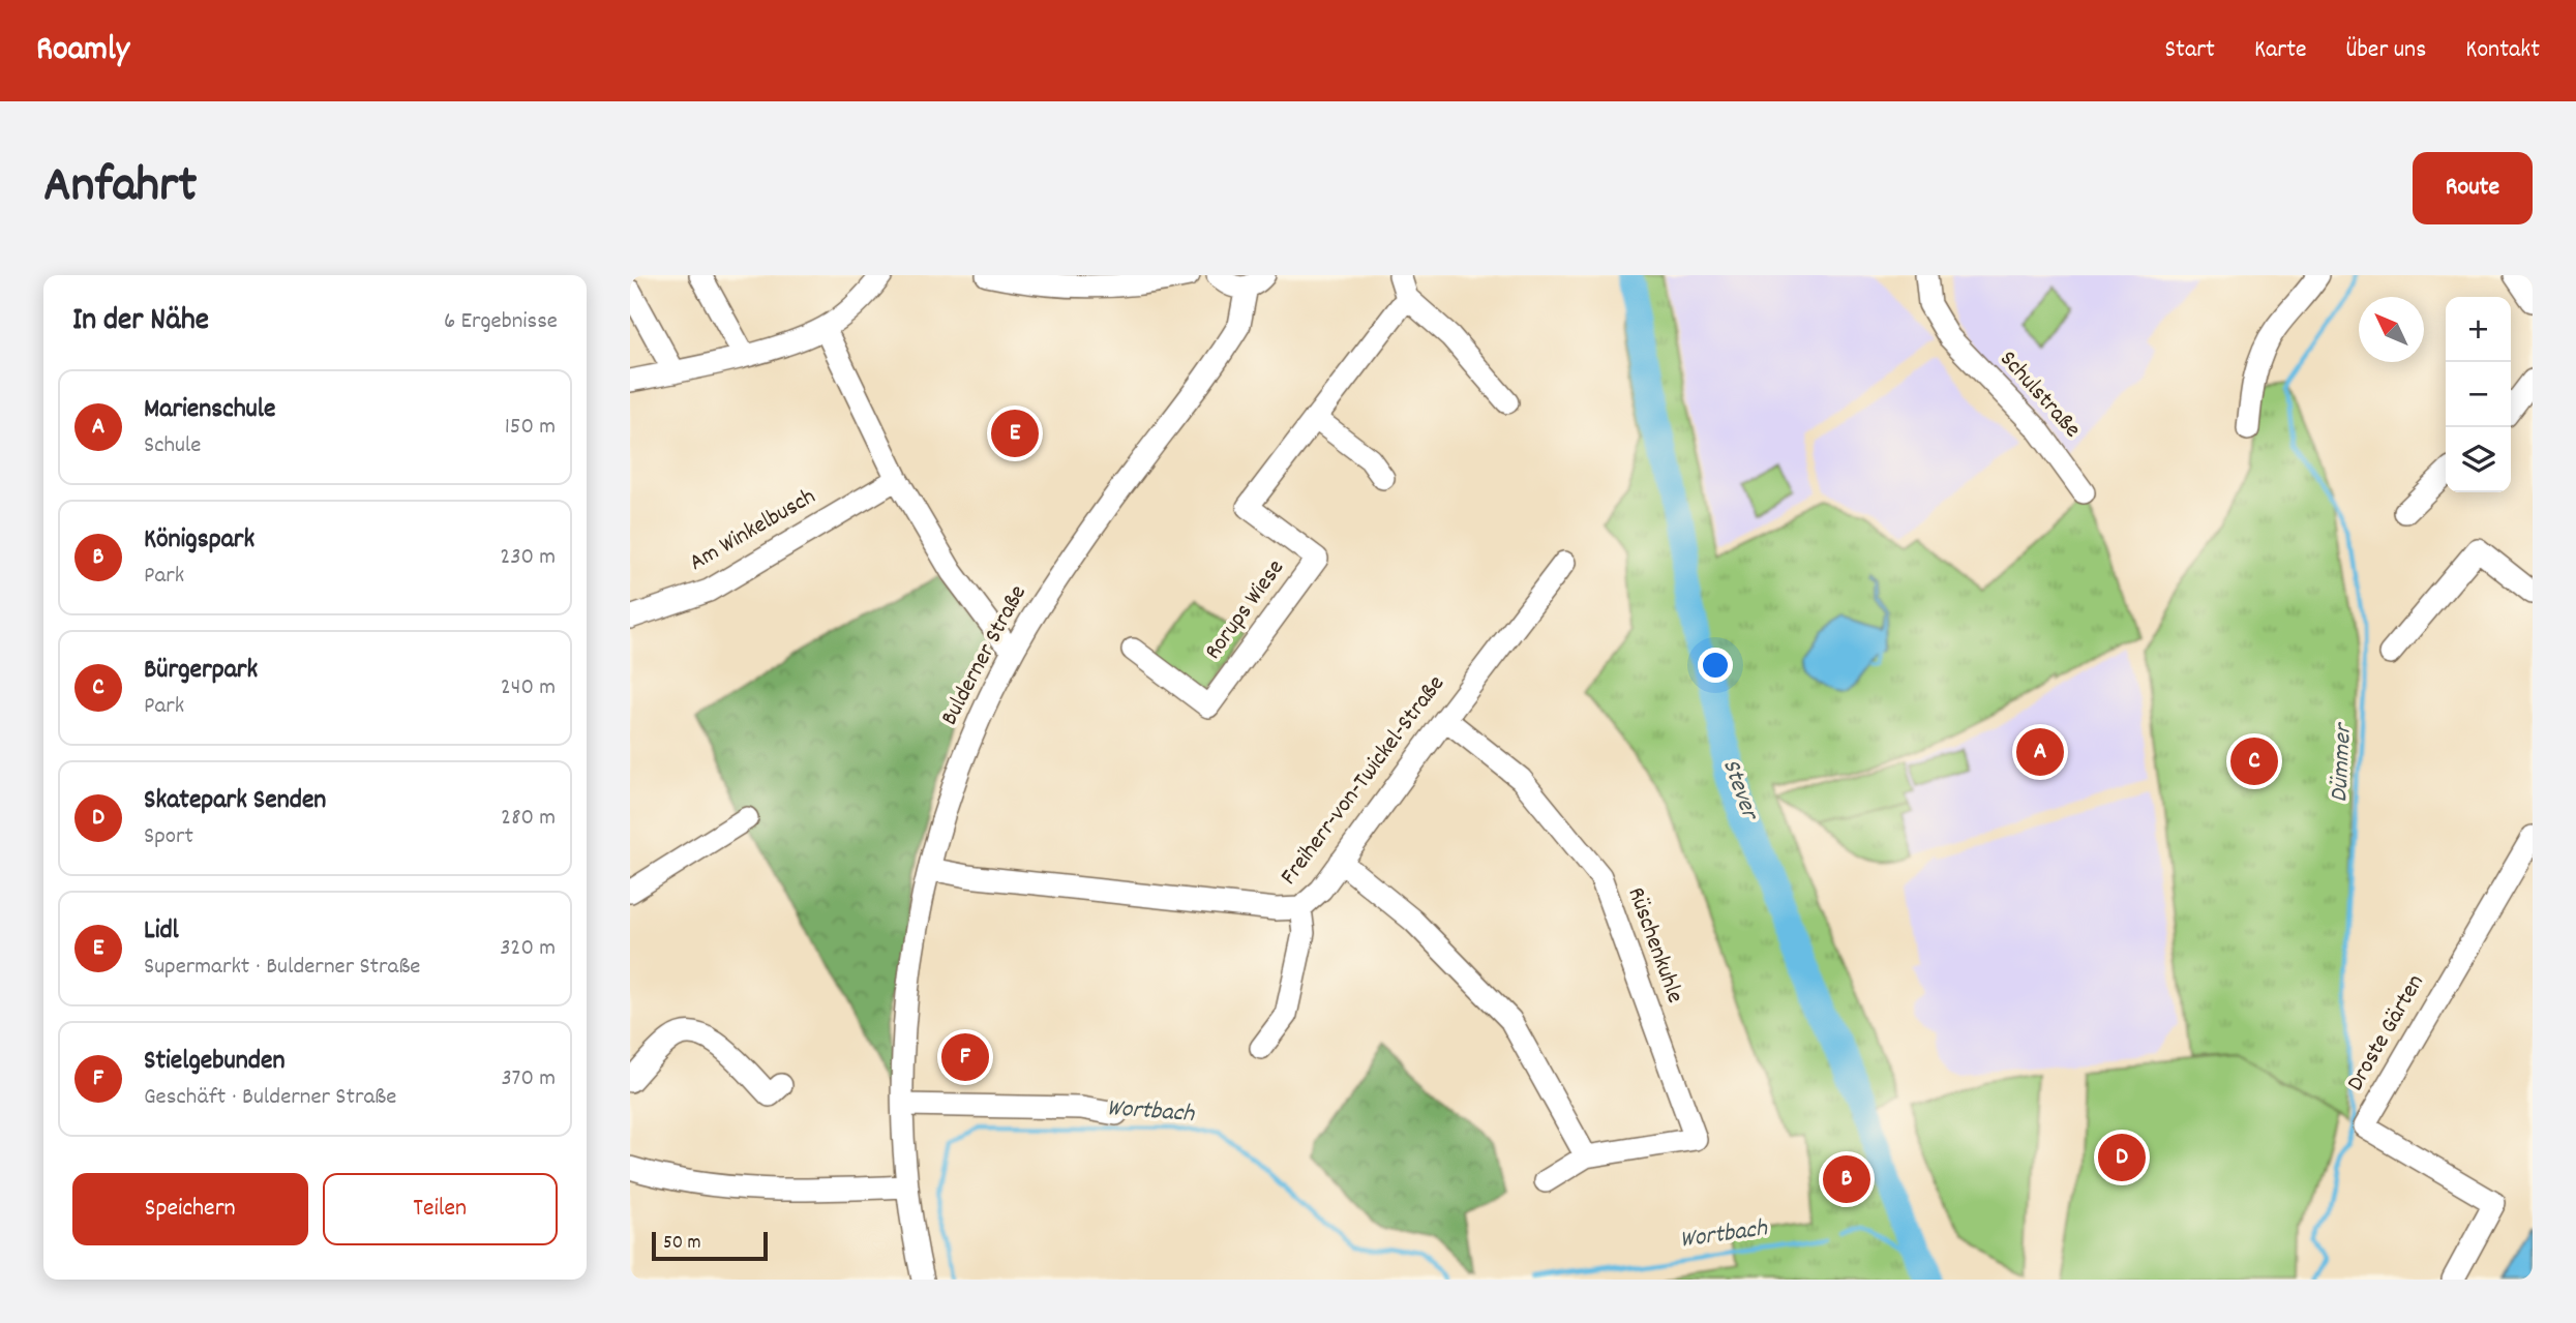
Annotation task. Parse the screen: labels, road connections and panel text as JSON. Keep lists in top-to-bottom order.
{
  "streets": {
    "street": [
      "Schulstraße",
      "Am Winkelbusch",
      "Rorups Wiese",
      "Bulderner Straße",
      "Freiherr-von-Twickel-Straße",
      "Rüschenkuhle",
      "Droste Gärten"
    ]
  },
  "crossings": [
    ["Bulderner Straße", "Freiherr-von-Twickel-Straße"],
    ["Freiherr-von-Twickel-Straße", "Rüschenkuhle"]
  ],
  "water": ["Dümmer", "Stever", "Wortbach"],
  "scale_bar": "50 m",
  "north": "top left",
  "page": {
    "header": "Roamly",
    "nav": [
      "Start",
      "Karte",
      "Über uns",
      "Kontakt"
    ],
    "title": "Anfahrt",
    "buttons": [
      "Route",
      ["Speichern", "Teilen"]
    ],
    "heading": ["In der Nähe", "6 Ergebnisse"],
    "map_buttons": ["+", "−"],
    "list": [
      {
        "mark": "A",
        "name": "Marienschule",
        "note": "Schule",
        "value": "150 m"
      },
      {
        "mark": "B",
        "name": "Königspark",
        "note": "Park",
        "value": "230 m"
      },
      {
        "mark": "C",
        "name": "Bürgerpark",
        "note": "Park",
        "value": "240 m"
      },
      {
        "mark": "D",
        "name": "Skatepark Senden",
        "note": "Sport",
        "value": "280 m"
      },
      {
        "mark": "E",
        "name": "Lidl",
        "note": "Supermarkt · Bulderner Straße",
        "value": "320 m"
      },
      {
        "mark": "F",
        "name": "Stielgebunden",
        "note": "Geschäft · Bulderner Straße",
        "value": "370 m"
      }
    ],
    "pins": [
      "E",
      "A",
      "C",
      "F",
      "D",
      "B"
    ],
    "scale": "50 m"
  }
}
